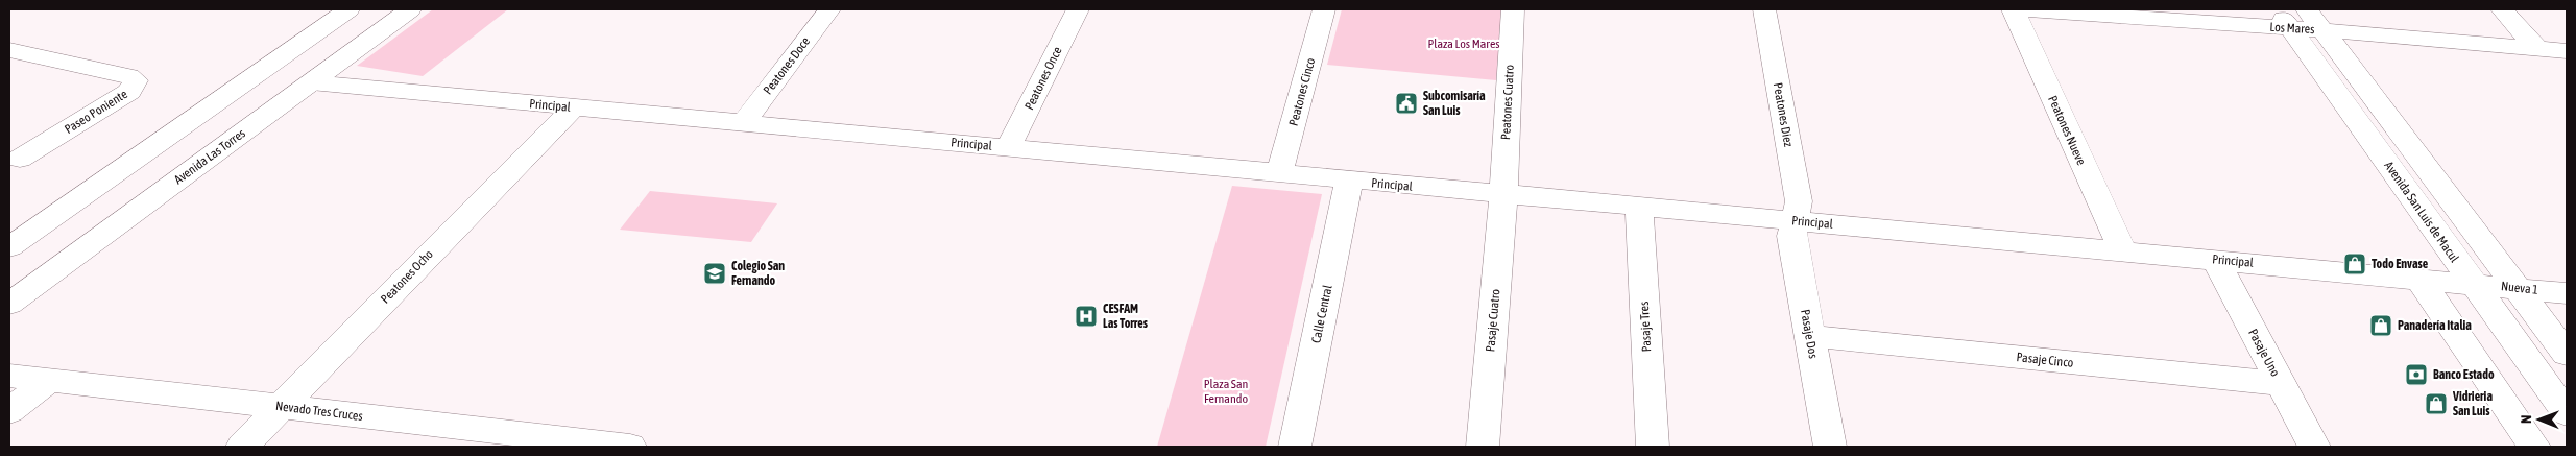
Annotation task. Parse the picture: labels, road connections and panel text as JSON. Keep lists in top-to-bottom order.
{
  "streets": {
    "street": [
      "Los Mares",
      "Peatones Doce",
      "Peatones Once",
      "Peatones Cinco",
      "Peatones Cuatro",
      "Principal",
      "Paseo Poniente",
      "Peatones Diez",
      "Peatones Nueve",
      "Avenida Las Torres",
      "Avenida San Luis de Macul",
      "Peatones Ocho",
      "Nueva 1",
      "Calle Central",
      "Pasaje Cuatro",
      "Pasaje Tres",
      "Pasaje Dos",
      "Pasaje Uno",
      "Pasaje Cinco",
      "Nevado Tres Cruces"
    ]
  },
  "crossings": [
    ["Los Mares", "Avenida San Luis de Macul"],
    ["Peatones Doce", "Principal"],
    ["Peatones Once", "Principal"],
    ["Peatones Cinco", "Principal"],
    ["Peatones Cuatro", "Principal"],
    ["Peatones Cuatro", "Pasaje Cuatro"],
    ["Principal", "Peatones Diez"],
    ["Principal", "Peatones Nueve"],
    ["Principal", "Avenida Las Torres"],
    ["Principal", "Avenida San Luis de Macul"],
    ["Principal", "Peatones Ocho"],
    ["Principal", "Nueva 1"],
    ["Principal", "Calle Central"],
    ["Principal", "Pasaje Cuatro"],
    ["Principal", "Pasaje Tres"],
    ["Principal", "Pasaje Dos"],
    ["Principal", "Pasaje Uno"],
    ["Peatones Diez", "Pasaje Dos"],
    ["Avenida San Luis de Macul", "Nueva 1"],
    ["Peatones Ocho", "Nevado Tres Cruces"],
    ["Pasaje Dos", "Pasaje Cinco"],
    ["Pasaje Uno", "Pasaje Cinco"]
  ],
  "parks": ["Plaza Los Mares", "Plaza San Fernando"],
  "places": {
    "public building": ["Subcomisaría San Luis"],
    "shop": ["Todo Envase", "Panadería Italia", "Vidrieria San Luis"],
    "school or university": ["Colegio San Fernando"],
    "hospital": ["CESFAM Las Torres"],
    "bank": ["Banco Estado"]
  },
  "north": "left"
}
